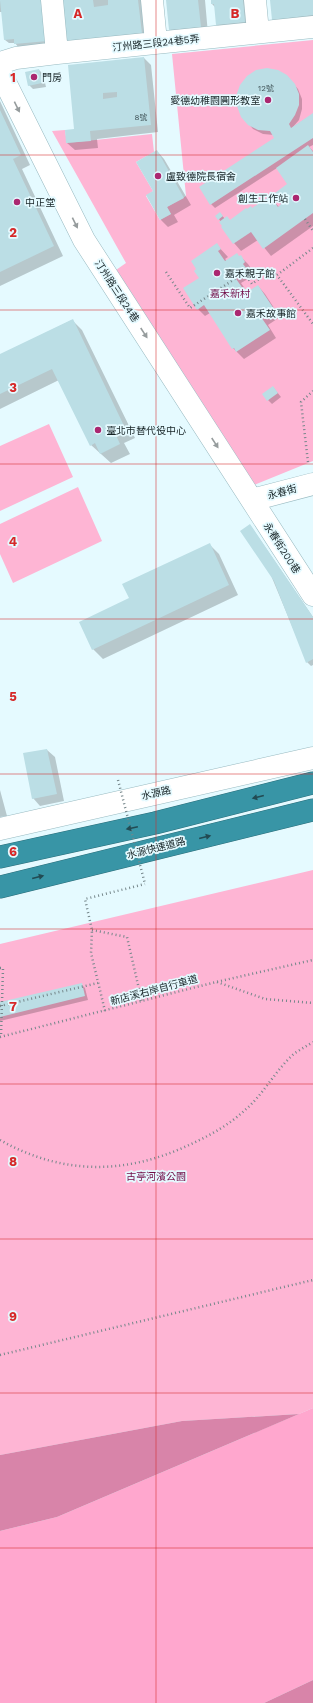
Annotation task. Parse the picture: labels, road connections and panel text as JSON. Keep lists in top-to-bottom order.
{
  "streets": {
    "highway": ["水源快速道路"],
    "street": [
      "汀州路三段24巷5弄",
      "汀州路三段24巷",
      "永春街",
      "永春街200巷",
      "水源路"
    ],
    "path": ["新店溪右岸自行車道"]
  },
  "crossings": [
    ["汀州路三段24巷", "永春街"],
    ["汀州路三段24巷", "永春街200巷"],
    ["永春街", "永春街200巷"]
  ],
  "one_way": ["汀州路三段24巷"],
  "parks": ["嘉禾新村", "古亭河濱公園"],
  "places": [
    "門房",
    "愛德幼稚園圓形教室",
    "盧致德院長宿舍",
    "創生工作站",
    "中正堂",
    "嘉禾親子館",
    "嘉禾故事館",
    "臺北市替代役中心"
  ],
  "house_numbers": ["12號", "8號"],
  "grid": {
    "columns": ["A", "B"],
    "rows": [
      "1",
      "2",
      "3",
      "4",
      "5",
      "6",
      "7",
      "8",
      "9"
    ]
  }
}
